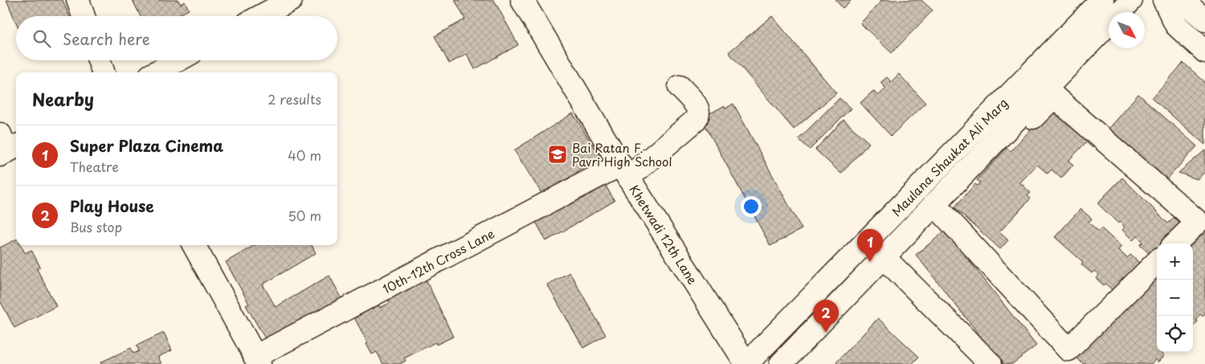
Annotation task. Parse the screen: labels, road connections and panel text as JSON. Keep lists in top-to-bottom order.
{
  "streets": {
    "street": ["Maulana Shaukat Ali Marg", "Khetwadi 12th Lane", "10th-12th Cross Lane"]
  },
  "crossings": [
    ["Maulana Shaukat Ali Marg", "Khetwadi 12th Lane"],
    ["Khetwadi 12th Lane", "10th-12th Cross Lane"]
  ],
  "places": {
    "school or university": ["Bai Ratan F. Pavri High School"]
  },
  "north": "bottom right",
  "page": {
    "search": "Search here",
    "heading": ["Nearby", "2 results"],
    "list": [
      {
        "mark": "1",
        "name": "Super Plaza Cinema",
        "note": "Theatre",
        "value": "40 m"
      },
      {
        "mark": "2",
        "name": "Play House",
        "note": "Bus stop",
        "value": "50 m"
      }
    ],
    "pins": ["1", "2"],
    "map_buttons": ["+", "−"]
  }
}
